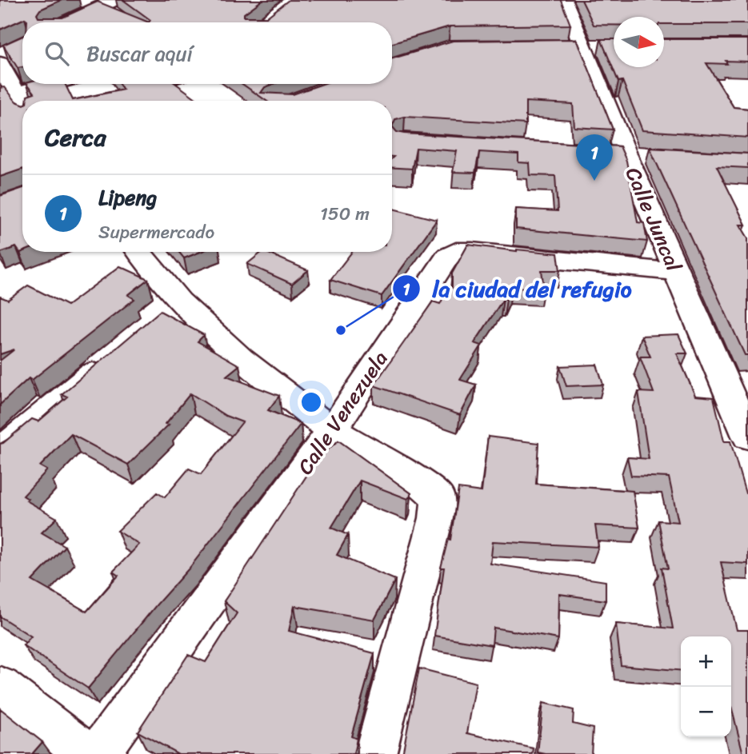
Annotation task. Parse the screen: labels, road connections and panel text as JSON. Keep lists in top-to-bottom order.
{
  "streets": {
    "street": ["Calle Juncal", "Calle Venezuela"]
  },
  "crossings": [
    ["Calle Juncal", "Calle Venezuela"]
  ],
  "places": ["la ciudad del refugio"],
  "north": "right",
  "page": {
    "search": "Buscar aquí",
    "heading": "Cerca",
    "pins": "1",
    "list": [
      {
        "mark": "1",
        "name": "Lipeng",
        "note": "Supermercado",
        "value": "150 m"
      }
    ],
    "map_buttons": ["+", "−"]
  }
}
